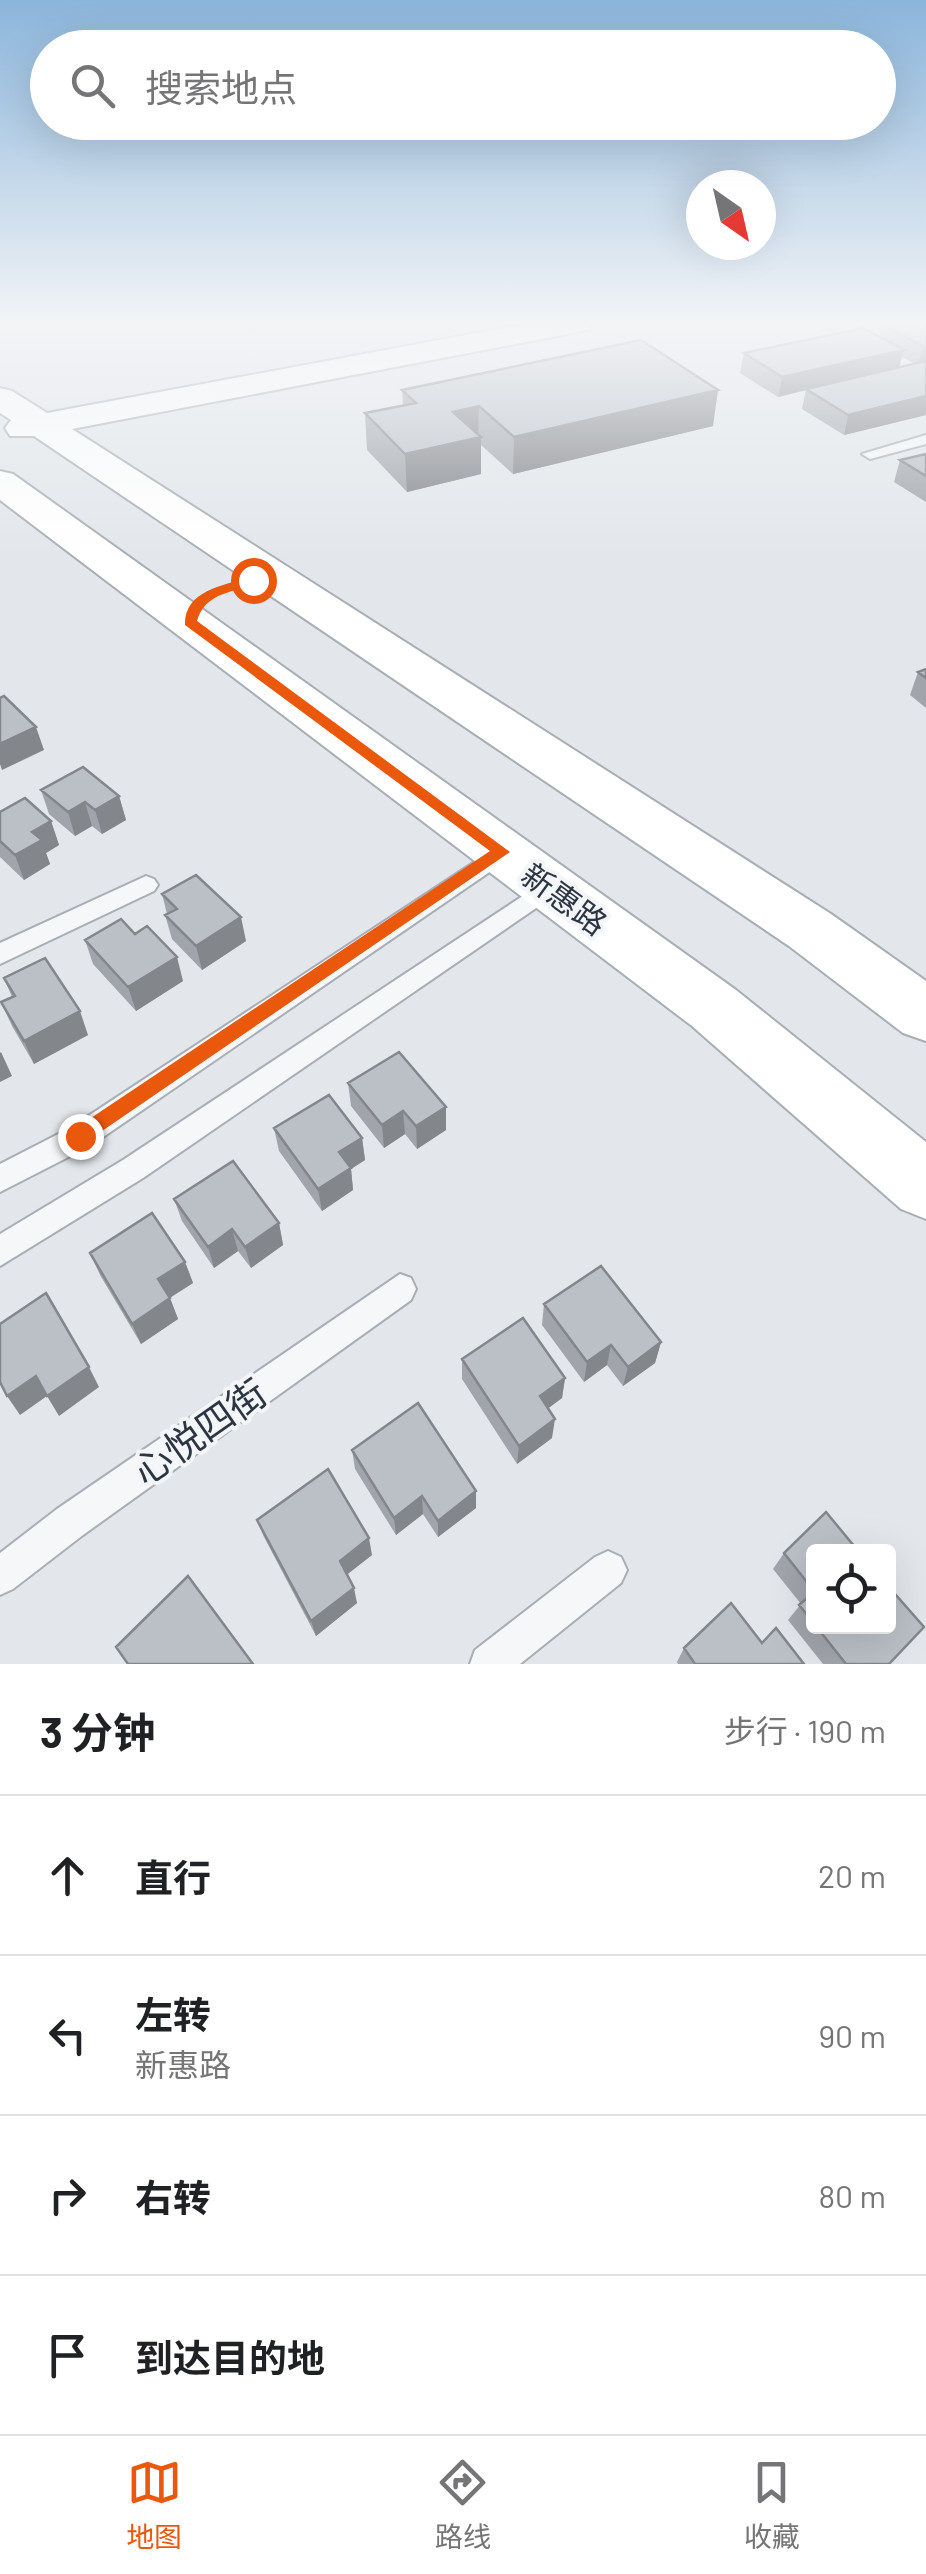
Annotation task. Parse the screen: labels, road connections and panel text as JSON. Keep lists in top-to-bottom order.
{
  "streets": {
    "main road": ["新惠路"],
    "lane": ["心悦四街"]
  },
  "north": "bottom right",
  "page": {
    "search": "搜索地点",
    "heading": ["3 分钟", "步行 · 190 m"],
    "list": [
      ["直行", "20 m"],
      ["左转", "新惠路", "90 m"],
      ["右转", "80 m"],
      "到达目的地"
    ],
    "nav": ["地图", "路线", "收藏"]
  }
}
